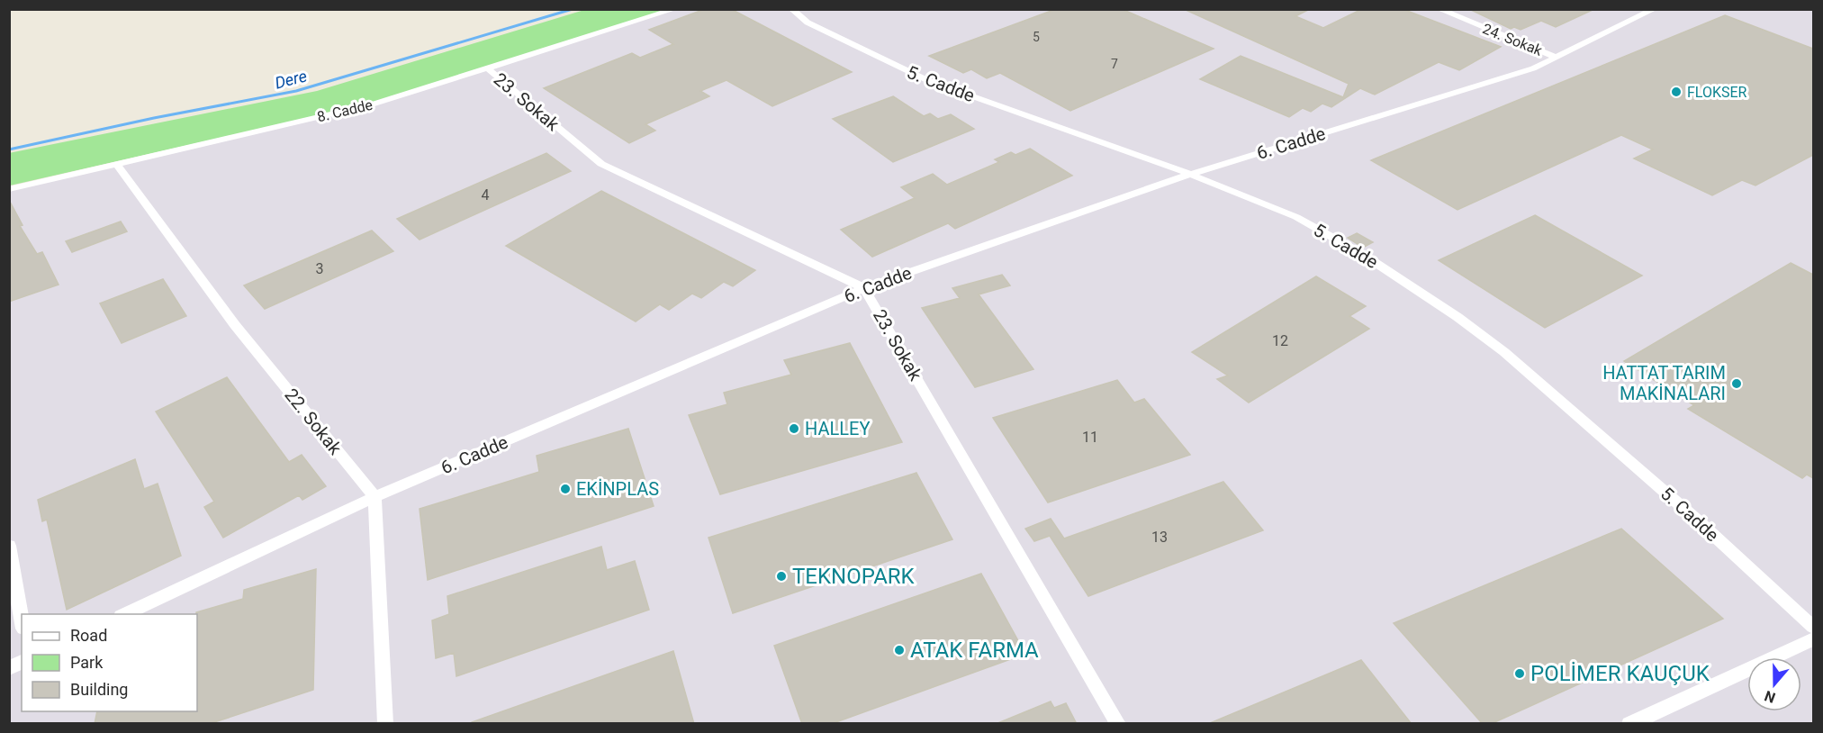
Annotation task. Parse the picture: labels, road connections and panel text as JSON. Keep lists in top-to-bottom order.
{
  "streets": {
    "street": [
      "24. Sokak",
      "5. Cadde",
      "23. Sokak",
      "8. Cadde",
      "6. Cadde",
      "22. Sokak"
    ]
  },
  "crossings": [
    ["24. Sokak", "6. Cadde"],
    ["5. Cadde", "6. Cadde"],
    ["23. Sokak", "8. Cadde"],
    ["23. Sokak", "6. Cadde"],
    ["8. Cadde", "22. Sokak"],
    ["6. Cadde", "22. Sokak"]
  ],
  "water": ["Dere"],
  "places": [
    "FLOKSER",
    "HATTAT TARIM MAKİNALARI",
    "HALLEY",
    "EKİNPLAS",
    "TEKNOPARK",
    "ATAK FARMA",
    "POLİMER KAUÇUK"
  ],
  "house_numbers": [
    "5",
    "7",
    "4",
    "3",
    "12",
    "11",
    "13"
  ],
  "legend": ["Road", "Park", "Building"],
  "north": "bottom"
}
